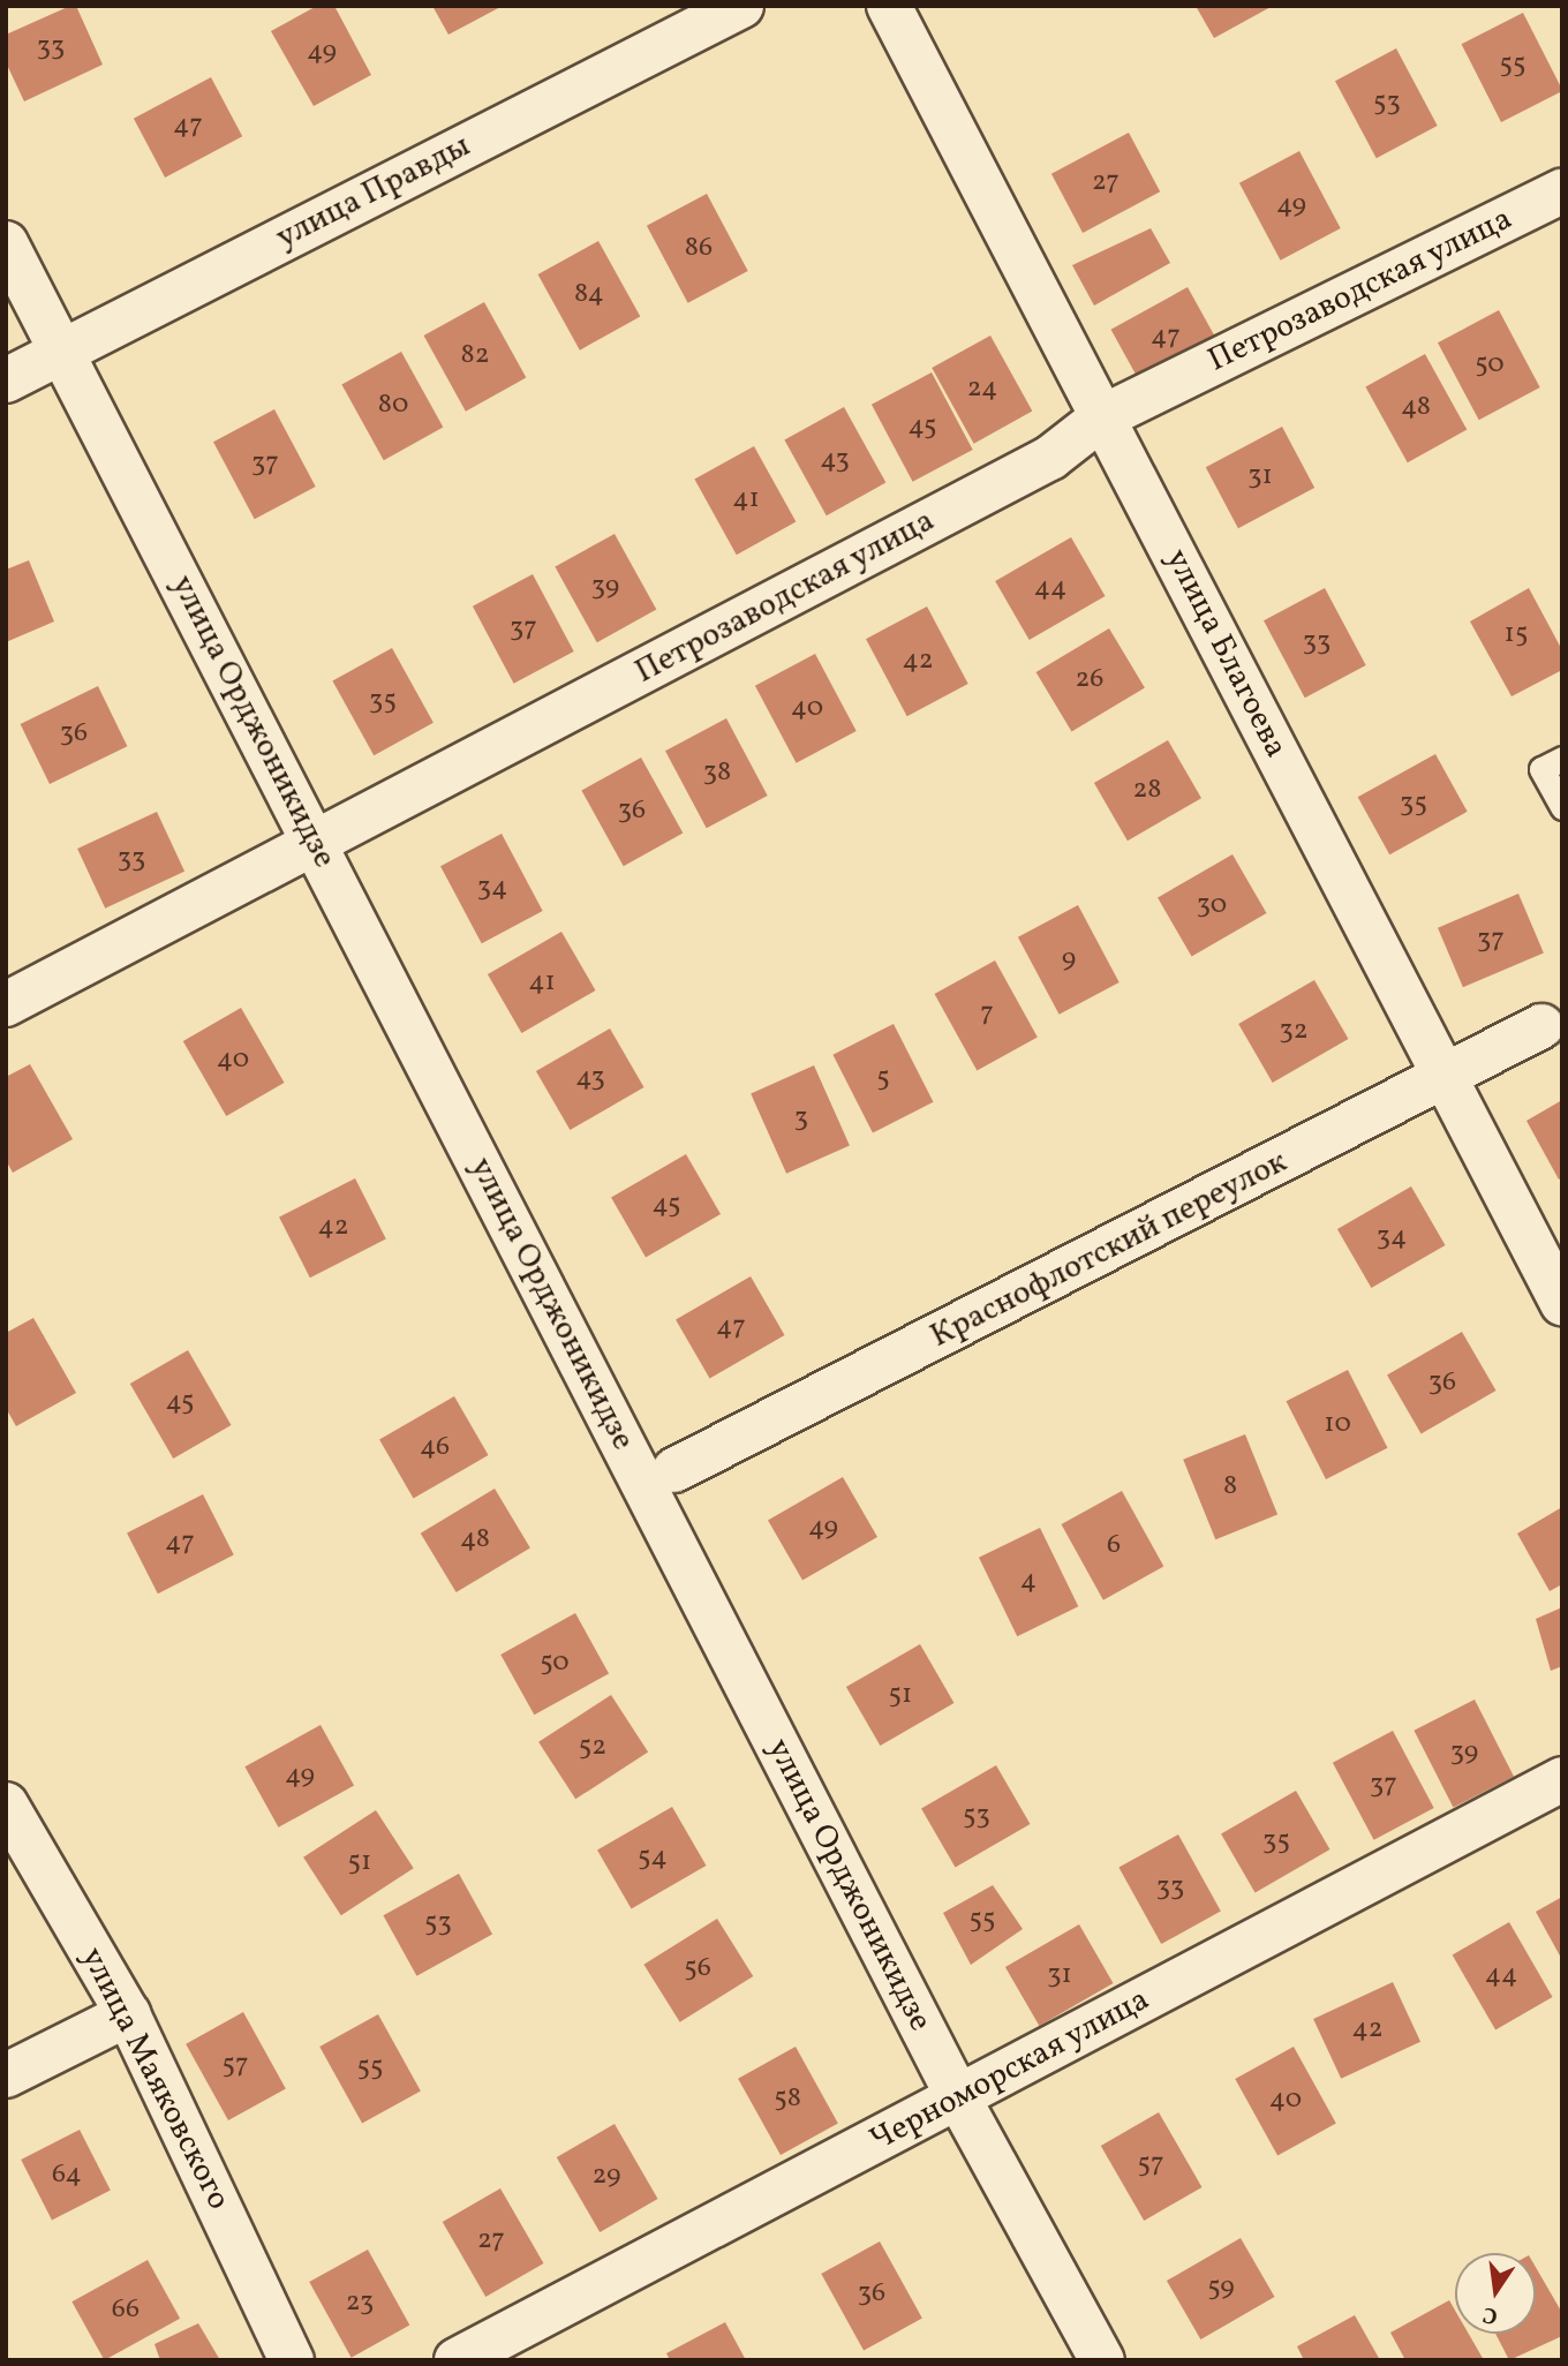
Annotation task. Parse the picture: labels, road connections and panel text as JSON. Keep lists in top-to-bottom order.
{
  "streets": {
    "street": [
      "улица Правды",
      "Петрозаводская улица",
      "улица Благоева",
      "улица Орджоникидзе",
      "Краснофлотский переулок",
      "Черноморская улица",
      "улица Маяковского"
    ]
  },
  "crossings": [
    ["улица Правды", "улица Орджоникидзе"],
    ["Петрозаводская улица", "улица Благоева"],
    ["Петрозаводская улица", "улица Орджоникидзе"],
    ["улица Благоева", "Краснофлотский переулок"],
    ["улица Орджоникидзе", "Черноморская улица"]
  ],
  "house_numbers": [
    "33",
    "49",
    "55",
    "53",
    "47",
    "27",
    "49",
    "86",
    "84",
    "47",
    "82",
    "50",
    "24",
    "80",
    "48",
    "45",
    "43",
    "37",
    "31",
    "41",
    "39",
    "44",
    "37",
    "15",
    "33",
    "42",
    "26",
    "35",
    "40",
    "36",
    "38",
    "28",
    "35",
    "36",
    "33",
    "34",
    "30",
    "37",
    "9",
    "41",
    "7",
    "32",
    "40",
    "43",
    "5",
    "3",
    "45",
    "42",
    "34",
    "47",
    "36",
    "45",
    "10",
    "46",
    "8",
    "49",
    "48",
    "47",
    "6",
    "4",
    "50",
    "51",
    "52",
    "39",
    "49",
    "37",
    "53",
    "35",
    "54",
    "51",
    "33",
    "55",
    "53",
    "56",
    "31",
    "44",
    "42",
    "57",
    "55",
    "58",
    "40",
    "57",
    "64",
    "29",
    "27",
    "59",
    "36",
    "23",
    "66"
  ],
  "north": "bottom"
}
